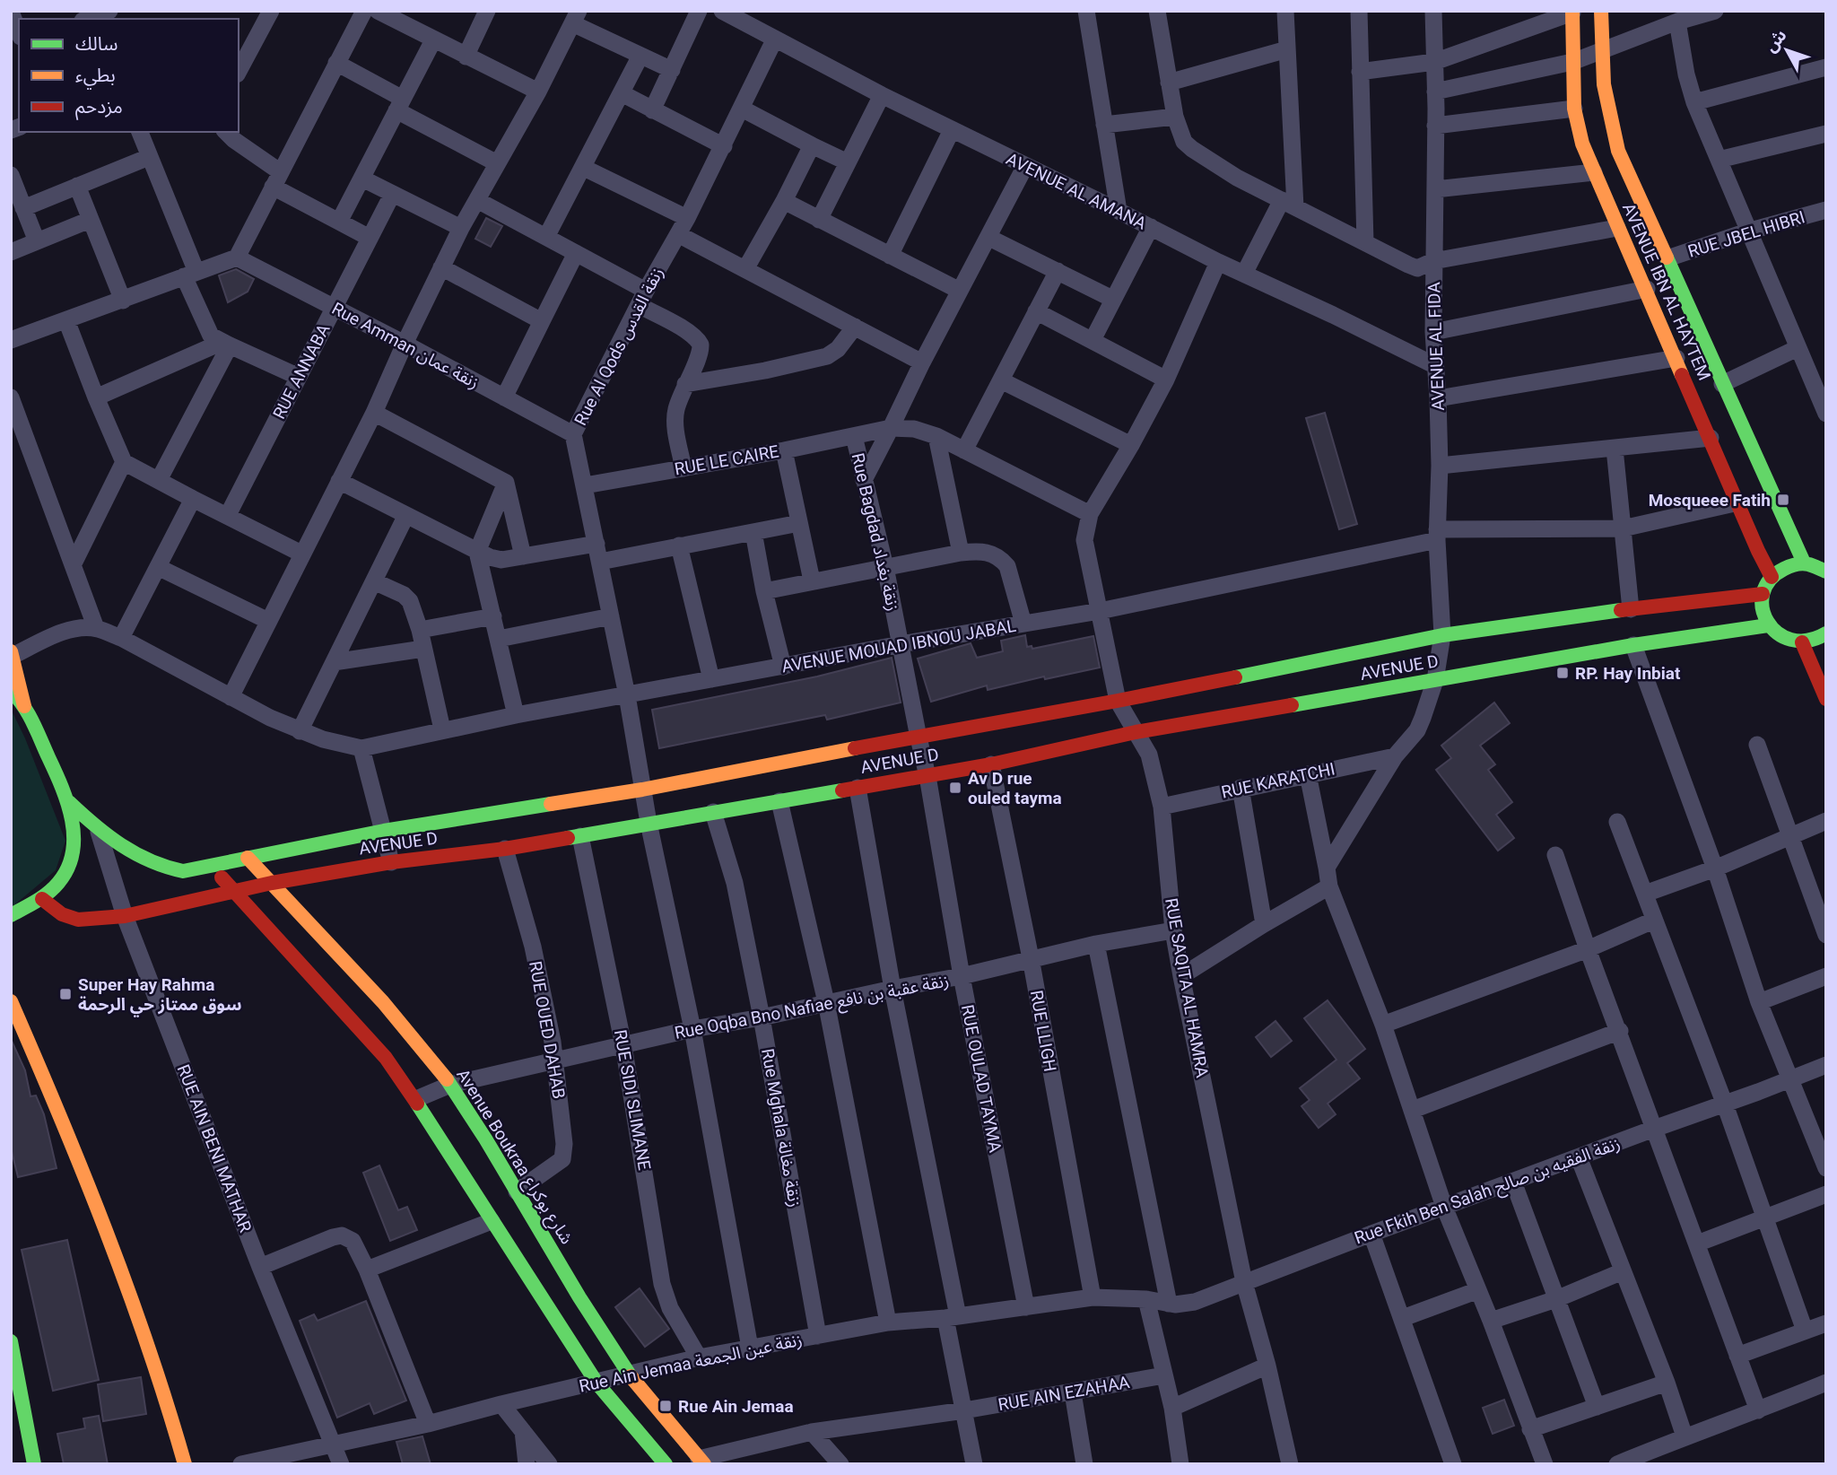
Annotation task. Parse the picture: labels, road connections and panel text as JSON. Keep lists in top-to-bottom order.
{
  "streets": {
    "main road": ["AVENUE IBN AL HAYTEM", "AVENUE D", "Avenue Boukraa شارع بوكراع"],
    "street": [
      "AVENUE AL AMANA",
      "RUE JBEL HIBRI",
      "Rue Amman زنقة عمان",
      "Rue Al Qods زنقة القدس",
      "AVENUE AL FIDA",
      "RUE ANNABA",
      "RUE LE CAIRE",
      "Rue Bagdad زنقة بغداد",
      "AVENUE MOUAD IBNOU JABAL",
      "RUE KARATCHI",
      "RUE SAQITA AL HAMRA",
      "Rue Oqba Bno Nafiae زنقة عقبة بن نافع",
      "RUE OUED DAHAB",
      "RUE LLIGH",
      "RUE OULAD TAYMA",
      "RUE SIDI SLIMANE",
      "Rue Mghala زنقة مغالة",
      "RUE AIN BENI MATHAR",
      "Rue Fkih Ben Salah زنقة الفقيه بن صالح",
      "Rue Ain Jemaa زنقة عين الجمعة",
      "RUE AIN EZAHAA"
    ]
  },
  "crossings": [
    ["AVENUE AL AMANA", "Rue Al Qods زنقة القدس"],
    ["AVENUE AL AMANA", "AVENUE AL FIDA"],
    ["RUE JBEL HIBRI", "AVENUE IBN AL HAYTEM"],
    ["AVENUE IBN AL HAYTEM", "AVENUE MOUAD IBNOU JABAL"],
    ["Rue Amman زنقة عمان", "Rue Al Qods زنقة القدس"],
    ["Rue Amman زنقة عمان", "RUE ANNABA"],
    ["Rue Al Qods زنقة القدس", "RUE LE CAIRE"],
    ["Rue Al Qods زنقة القدس", "AVENUE MOUAD IBNOU JABAL"],
    ["Rue Al Qods زنقة القدس", "AVENUE D"],
    ["Rue Al Qods زنقة القدس", "Rue Oqba Bno Nafiae زنقة عقبة بن نافع"],
    ["Rue Al Qods زنقة القدس", "Rue Ain Jemaa زنقة عين الجمعة"],
    ["AVENUE AL FIDA", "AVENUE MOUAD IBNOU JABAL"],
    ["AVENUE AL FIDA", "AVENUE D"],
    ["AVENUE AL FIDA", "RUE KARATCHI"],
    ["RUE LE CAIRE", "Rue Bagdad زنقة بغداد"],
    ["Rue Bagdad زنقة بغداد", "AVENUE MOUAD IBNOU JABAL"],
    ["Rue Bagdad زنقة بغداد", "AVENUE D"],
    ["Rue Bagdad زنقة بغداد", "RUE SAQITA AL HAMRA"],
    ["Rue Bagdad زنقة بغداد", "RUE OULAD TAYMA"],
    ["AVENUE MOUAD IBNOU JABAL", "RUE SAQITA AL HAMRA"],
    ["AVENUE D", "RUE SAQITA AL HAMRA"],
    ["AVENUE D", "RUE OUED DAHAB"],
    ["AVENUE D", "RUE LLIGH"],
    ["AVENUE D", "RUE OULAD TAYMA"],
    ["AVENUE D", "RUE SIDI SLIMANE"],
    ["AVENUE D", "Rue Mghala زنقة مغالة"],
    ["AVENUE D", "RUE AIN BENI MATHAR"],
    ["AVENUE D", "Avenue Boukraa شارع بوكراع"],
    ["RUE KARATCHI", "RUE SAQITA AL HAMRA"],
    ["RUE SAQITA AL HAMRA", "Rue Oqba Bno Nafiae زنقة عقبة بن نافع"],
    ["RUE SAQITA AL HAMRA", "Rue Fkih Ben Salah زنقة الفقيه بن صالح"],
    ["Rue Oqba Bno Nafiae زنقة عقبة بن نافع", "RUE OUED DAHAB"],
    ["Rue Oqba Bno Nafiae زنقة عقبة بن نافع", "RUE LLIGH"],
    ["Rue Oqba Bno Nafiae زنقة عقبة بن نافع", "RUE OULAD TAYMA"],
    ["Rue Oqba Bno Nafiae زنقة عقبة بن نافع", "RUE SIDI SLIMANE"],
    ["Rue Oqba Bno Nafiae زنقة عقبة بن نافع", "Rue Mghala زنقة مغالة"],
    ["Rue Oqba Bno Nafiae زنقة عقبة بن نافع", "Avenue Boukraa شارع بوكراع"],
    ["RUE OUED DAHAB", "Avenue Boukraa شارع بوكراع"],
    ["RUE LLIGH", "Rue Ain Jemaa زنقة عين الجمعة"],
    ["RUE OULAD TAYMA", "Rue Ain Jemaa زنقة عين الجمعة"],
    ["RUE SIDI SLIMANE", "Rue Ain Jemaa زنقة عين الجمعة"],
    ["Rue Mghala زنقة مغالة", "Rue Ain Jemaa زنقة عين الجمعة"],
    ["RUE AIN BENI MATHAR", "Rue Ain Jemaa زنقة عين الجمعة"],
    ["Avenue Boukraa شارع بوكراع", "Rue Ain Jemaa زنقة عين الجمعة"],
    ["Avenue Boukraa شارع بوكراع", "RUE AIN EZAHAA"],
    ["Rue Fkih Ben Salah زنقة الفقيه بن صالح", "Rue Ain Jemaa زنقة عين الجمعة"]
  ],
  "places": {
    "transit": [
      "Mosqueee Fatih",
      "RP. Hay Inbiat",
      "Av D rue ouled tayma",
      "Super Hay Rahma سوق ممتاز حي الرحمة",
      "Rue Ain Jemaa"
    ]
  },
  "legend": ["سالك", "بطيء", "مزدحم"],
  "north": "top left"
}
